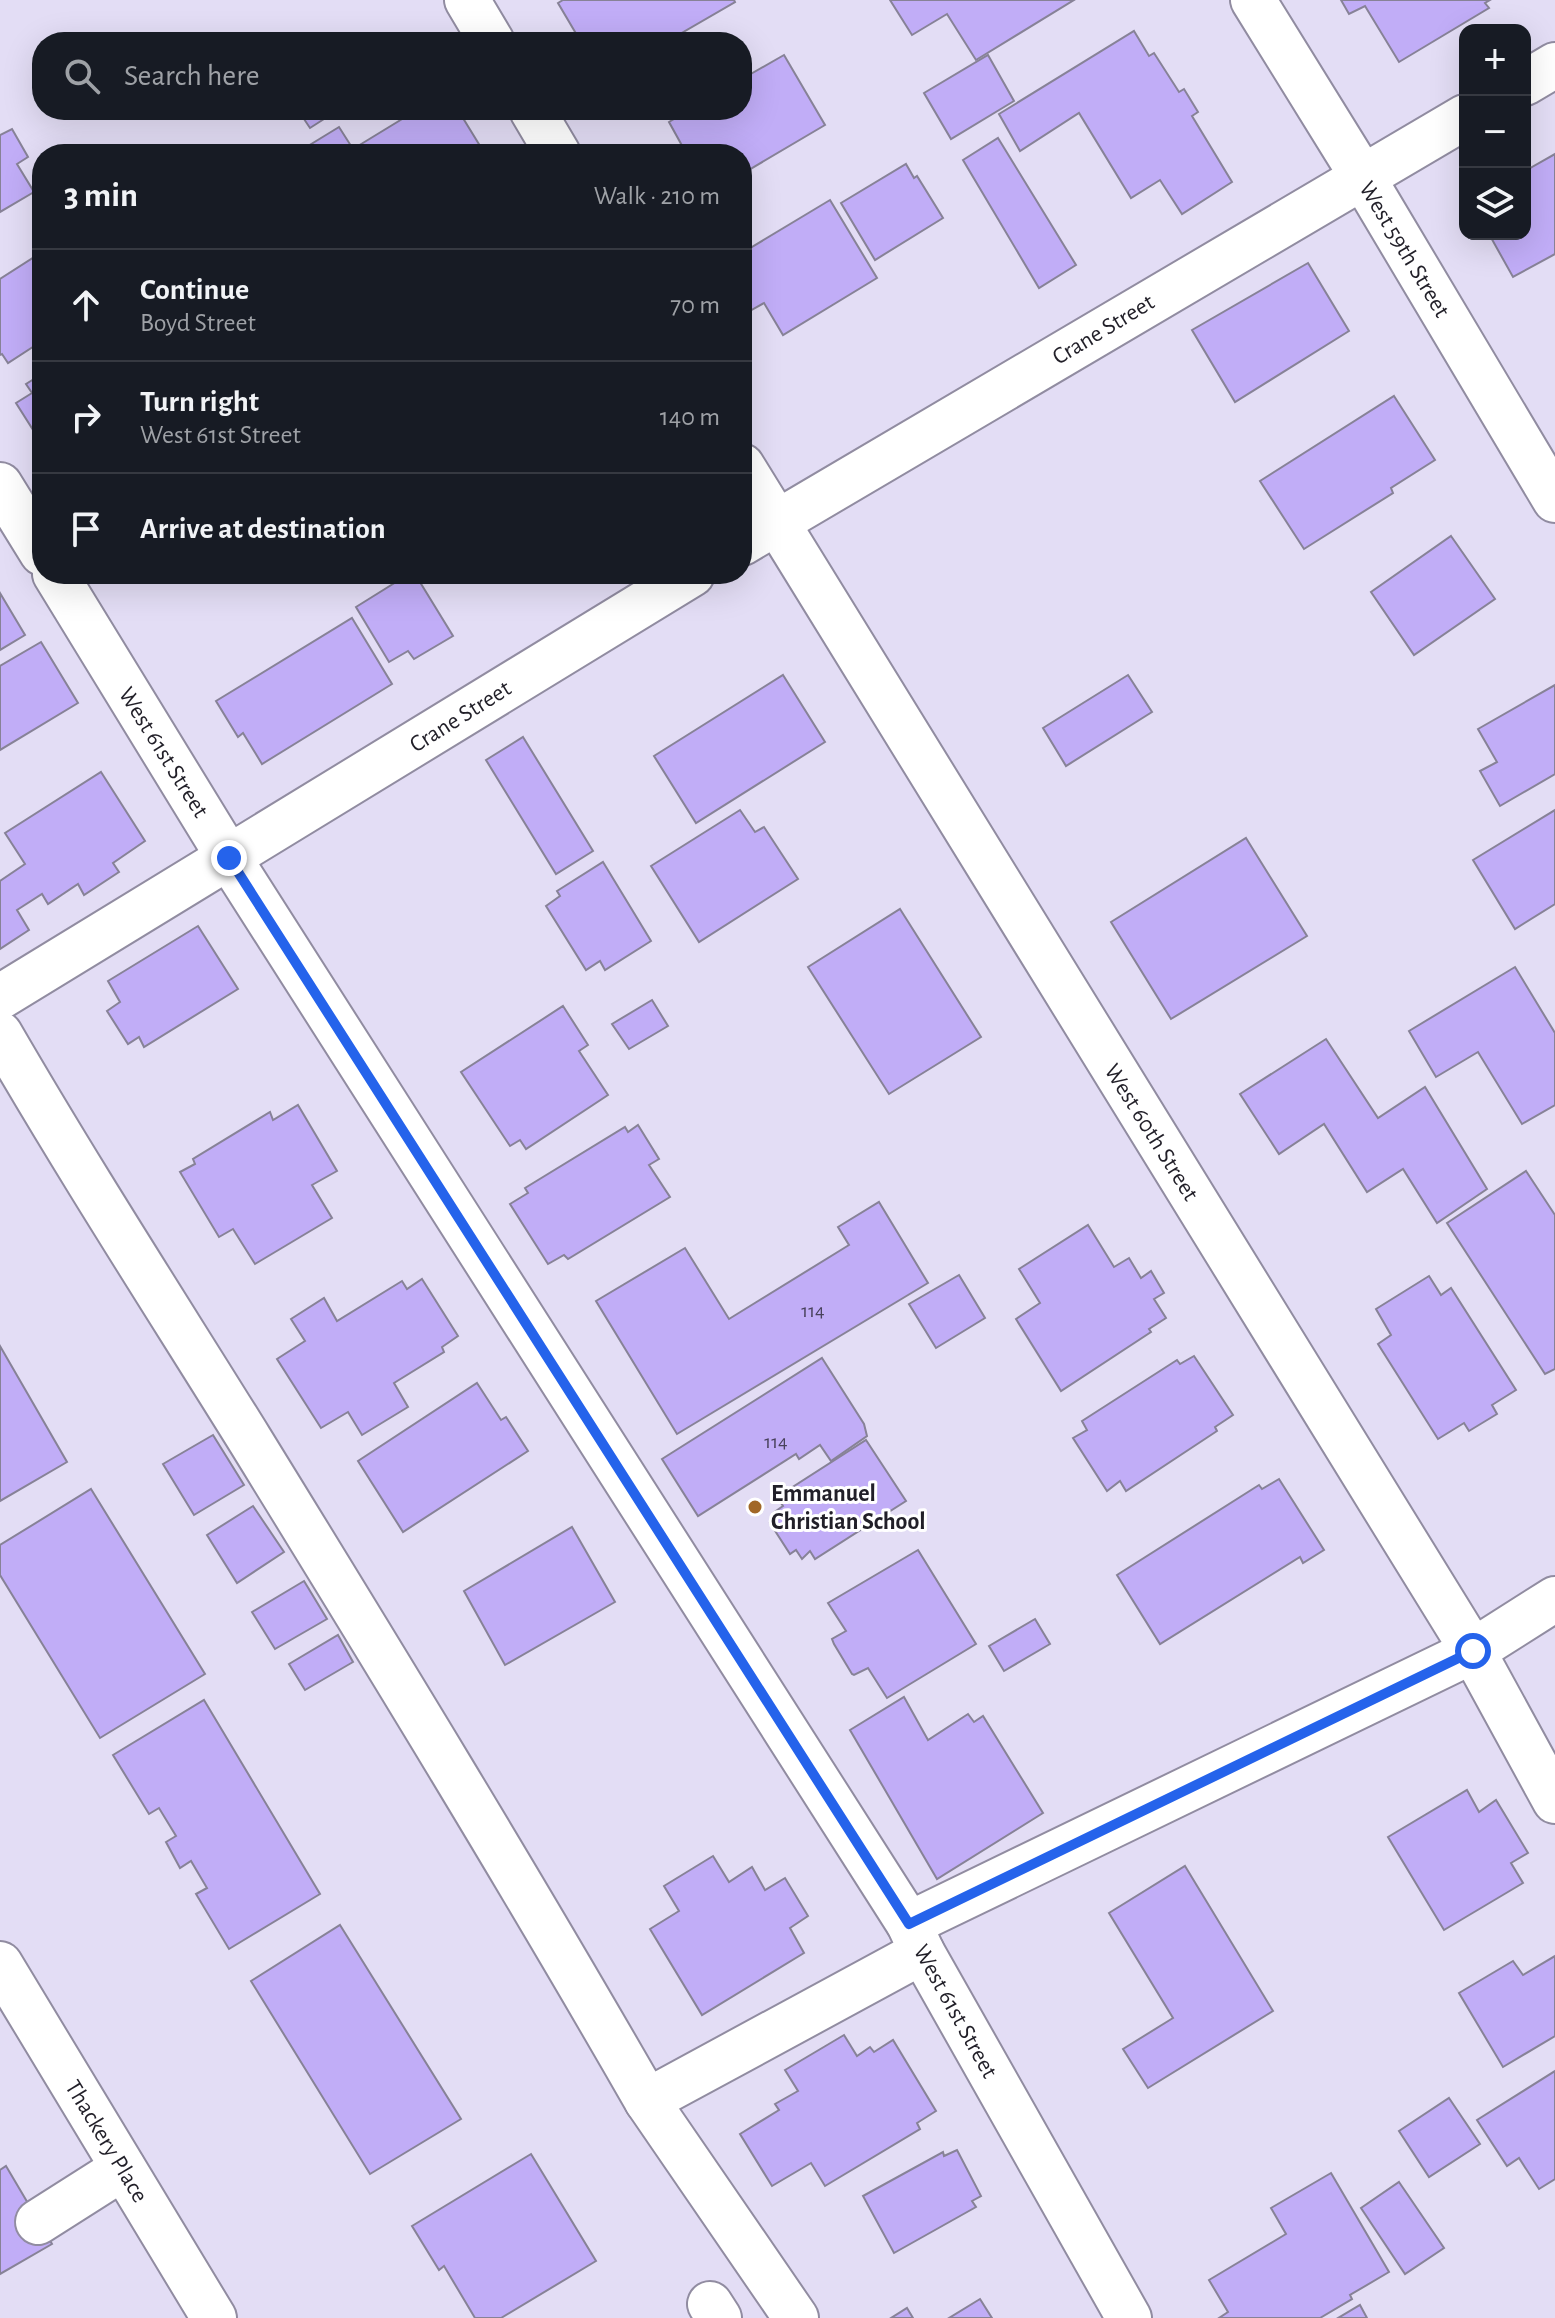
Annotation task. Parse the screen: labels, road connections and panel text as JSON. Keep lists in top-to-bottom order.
{
  "streets": {
    "street": [
      "West 59th Street",
      "Crane Street",
      "West 61st Street",
      "West 60th Street",
      "Thackery Place"
    ]
  },
  "crossings": [
    ["West 59th Street", "Crane Street"],
    ["Crane Street", "West 61st Street"],
    ["Crane Street", "West 60th Street"]
  ],
  "places": ["Emmanuel Christian School"],
  "house_numbers": ["114", "114"],
  "page": {
    "map_buttons": ["+", "−"],
    "search": "Search here",
    "heading": ["3 min", "Walk · 210 m"],
    "list": [
      ["Continue", "Boyd Street", "70 m"],
      ["Turn right", "West 61st Street", "140 m"],
      "Arrive at destination"
    ]
  }
}
